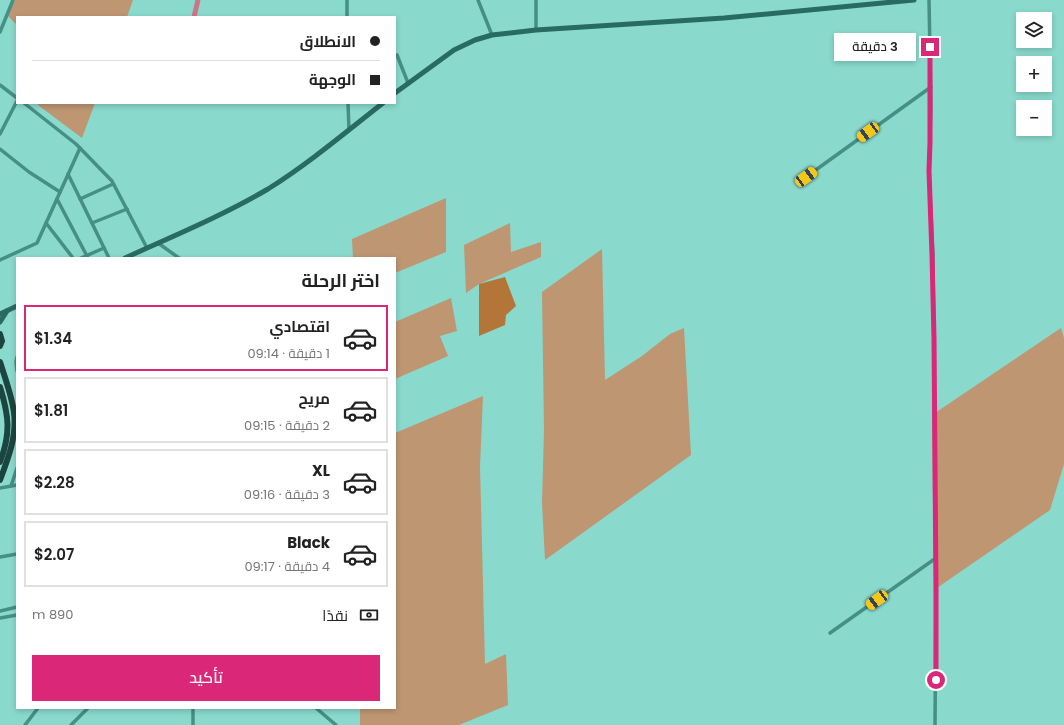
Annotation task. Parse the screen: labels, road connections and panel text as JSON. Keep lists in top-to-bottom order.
{
  "page": {
    "map_buttons": ["+", "−"],
    "banner": ["الانطلاق", "الوجهة"],
    "bubble": "3 دقيقة",
    "heading": "اختر الرحلة",
    "list": [
      {
        "name": "اقتصادي",
        "note": "1 دقيقة · 09:14",
        "value": "$1.34"
      },
      {
        "name": "مريح",
        "note": "2 دقيقة · 09:15",
        "value": "$1.81"
      },
      {
        "name": "XL",
        "note": "3 دقيقة · 09:16",
        "value": "$2.28"
      },
      {
        "name": "Black",
        "note": "4 دقيقة · 09:17",
        "value": "$2.07"
      }
    ],
    "pay": ["نقدًا", "890 m"],
    "buttons": "تأكيد"
  }
}
